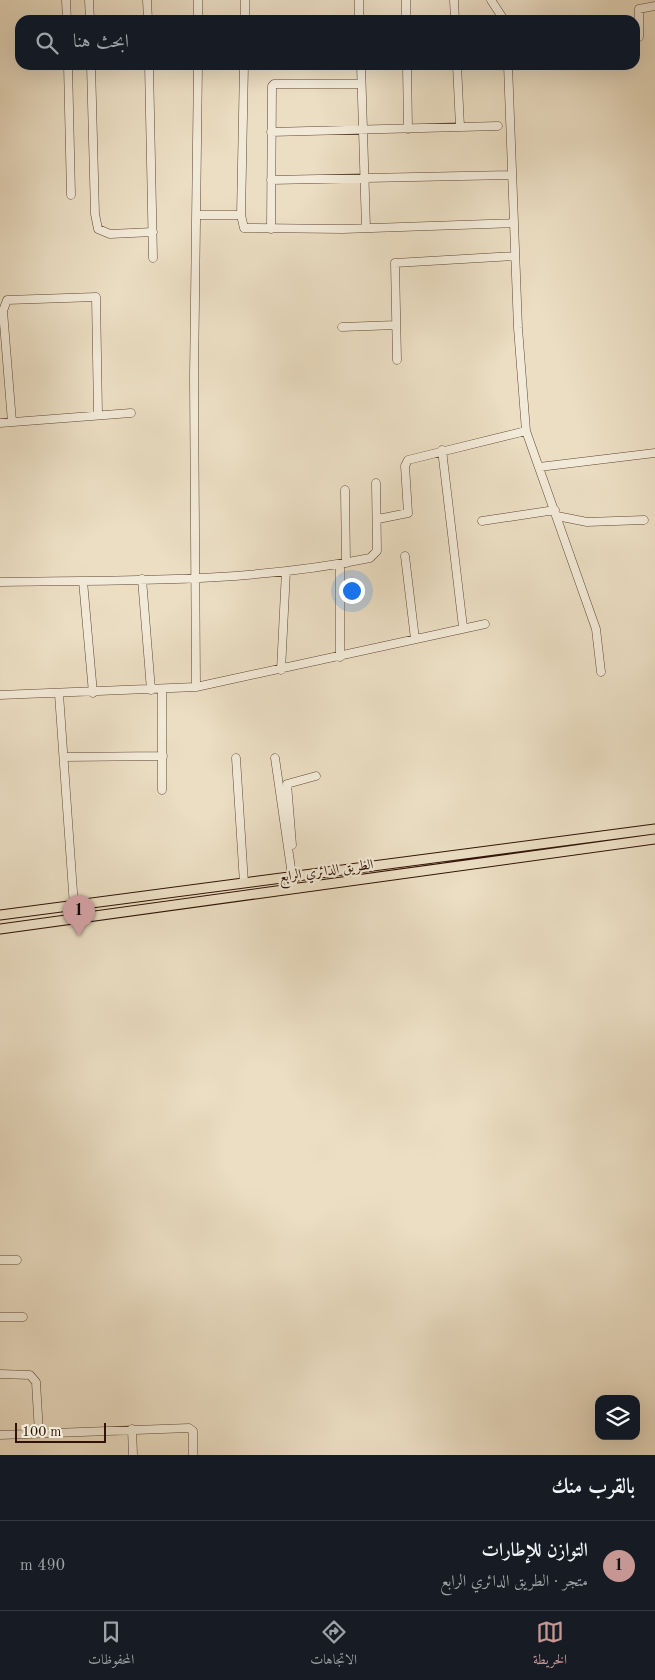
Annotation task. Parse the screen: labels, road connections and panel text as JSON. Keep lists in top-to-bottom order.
{
  "streets": {
    "main road": ["الطريق الدائري الرابع"]
  },
  "scale_bar": "100 m",
  "page": {
    "search": "ابحث هنا",
    "pins": "1",
    "scale": "100 m",
    "heading": "بالقرب منك",
    "list": [
      {
        "mark": "1",
        "name": "التوازن للإطارات",
        "note": "متجر · الطريق الدائري الرابع",
        "value": "490 m"
      }
    ],
    "nav": ["الخريطة", "الاتجاهات", "المحفوظات"]
  }
}
